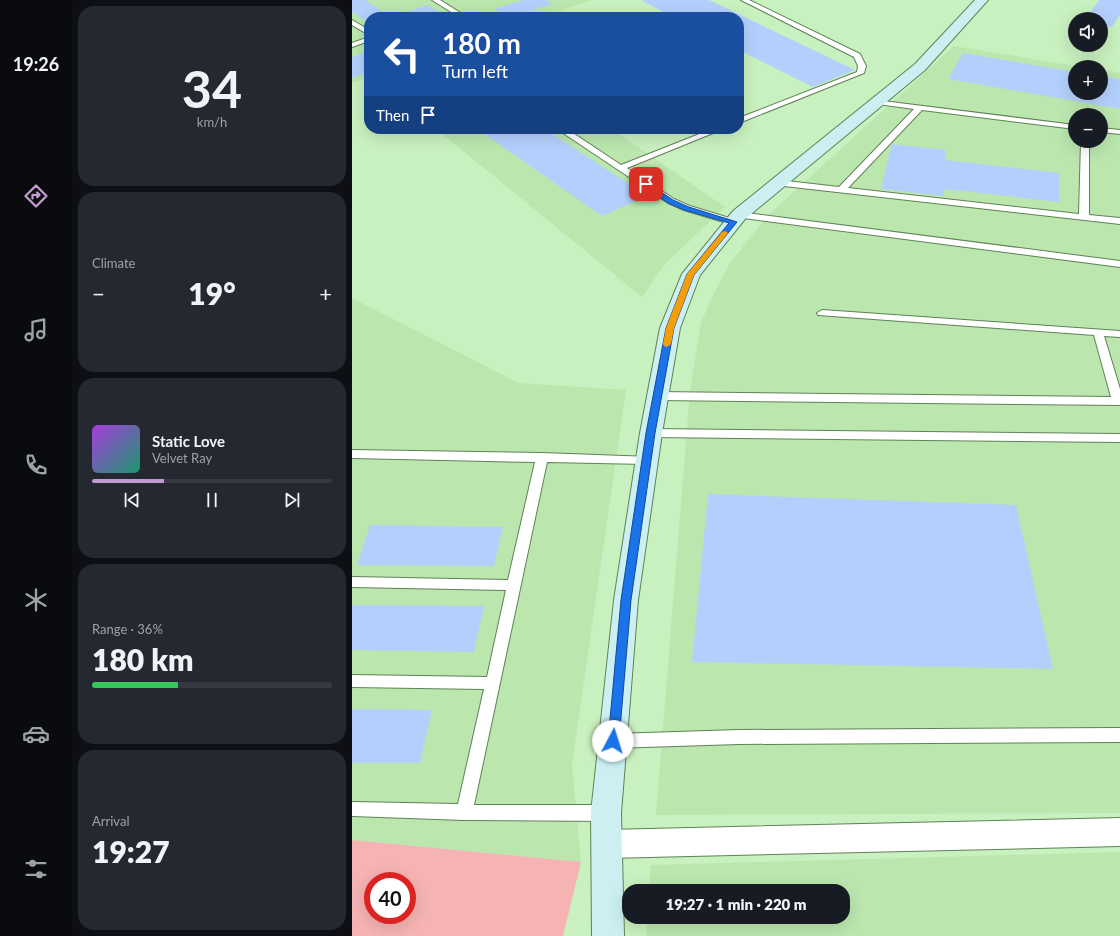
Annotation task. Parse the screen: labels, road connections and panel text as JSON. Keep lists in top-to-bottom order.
{
  "page": {
    "tabs": "19:26",
    "tile": [
      ["34", "km/h"],
      "Climate",
      ["Range · 36%", "180 km"],
      ["Arrival", "19:27"]
    ],
    "map_buttons": ["+", "−"],
    "turn": ["180 m", "Turn left"],
    "then": "Then",
    "heat": ["−", "19°", "+"],
    "song": ["Static Love", "Velvet Ray"],
    "limit": "40",
    "trip": "19:27 · 1 min · 220 m"
  }
}
